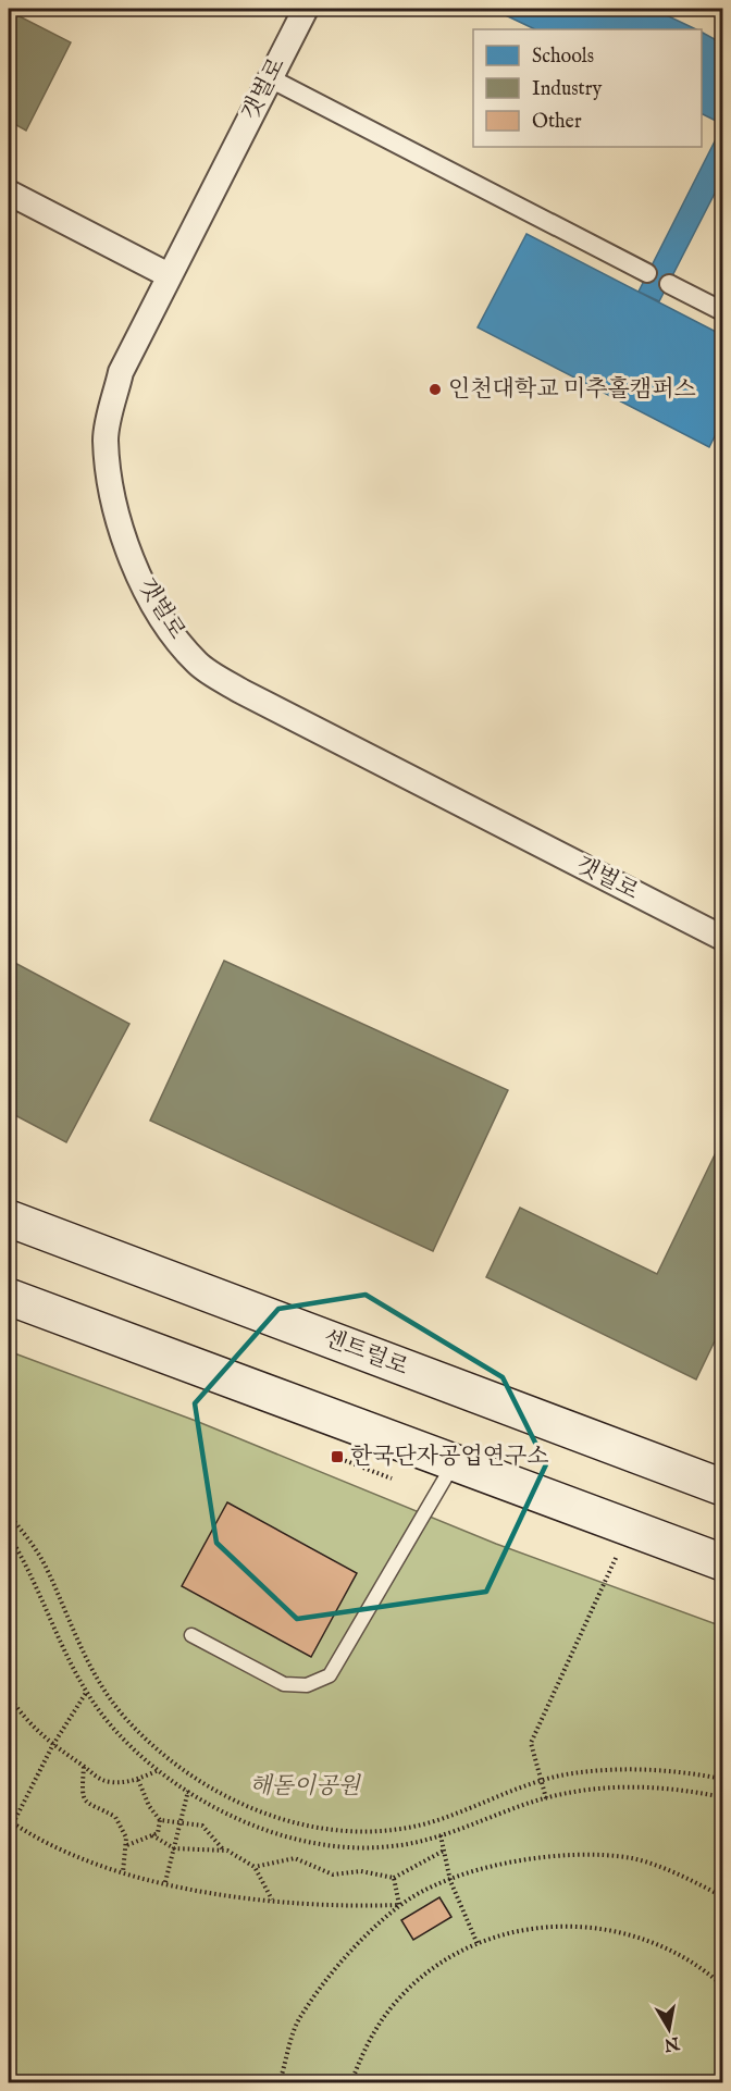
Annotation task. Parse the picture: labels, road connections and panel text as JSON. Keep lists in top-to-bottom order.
{
  "streets": {
    "main road": ["센트럴로"],
    "street": ["갯벌로"]
  },
  "parks": ["해돋이공원"],
  "places": {
    "other": ["인천대학교 미추홀캠퍼스"],
    "transit": ["한국단자공업연구소"]
  },
  "legend": ["Schools", "Industry", "Other"],
  "north": "bottom"
}
